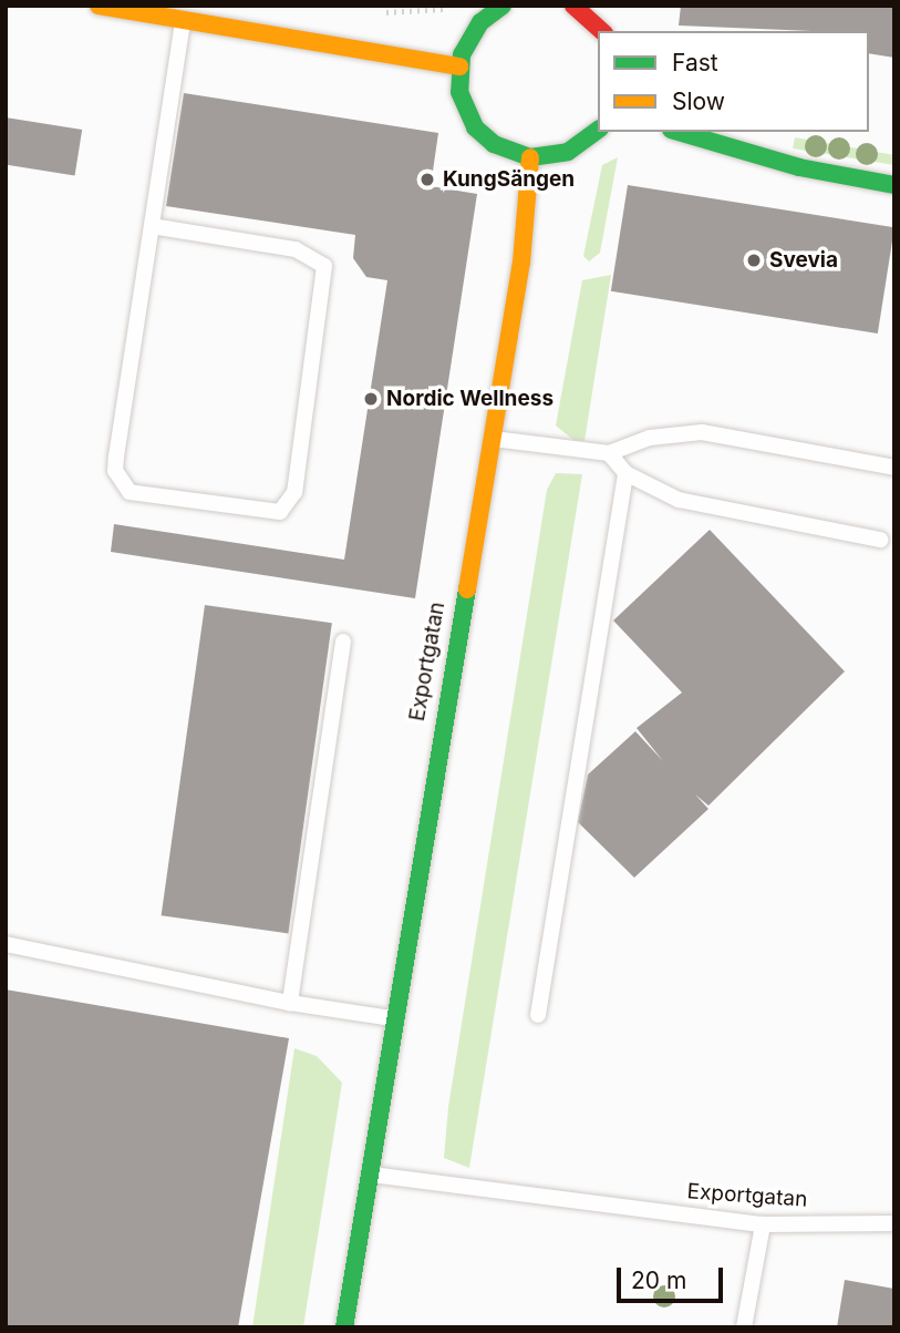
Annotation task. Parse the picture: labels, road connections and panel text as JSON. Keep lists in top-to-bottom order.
{
  "streets": {
    "street": ["Exportgatan"]
  },
  "places": ["KungSängen", "Svevia", "Nordic Wellness"],
  "legend": ["Fast", "Slow"],
  "scale_bar": "20 m"
}
